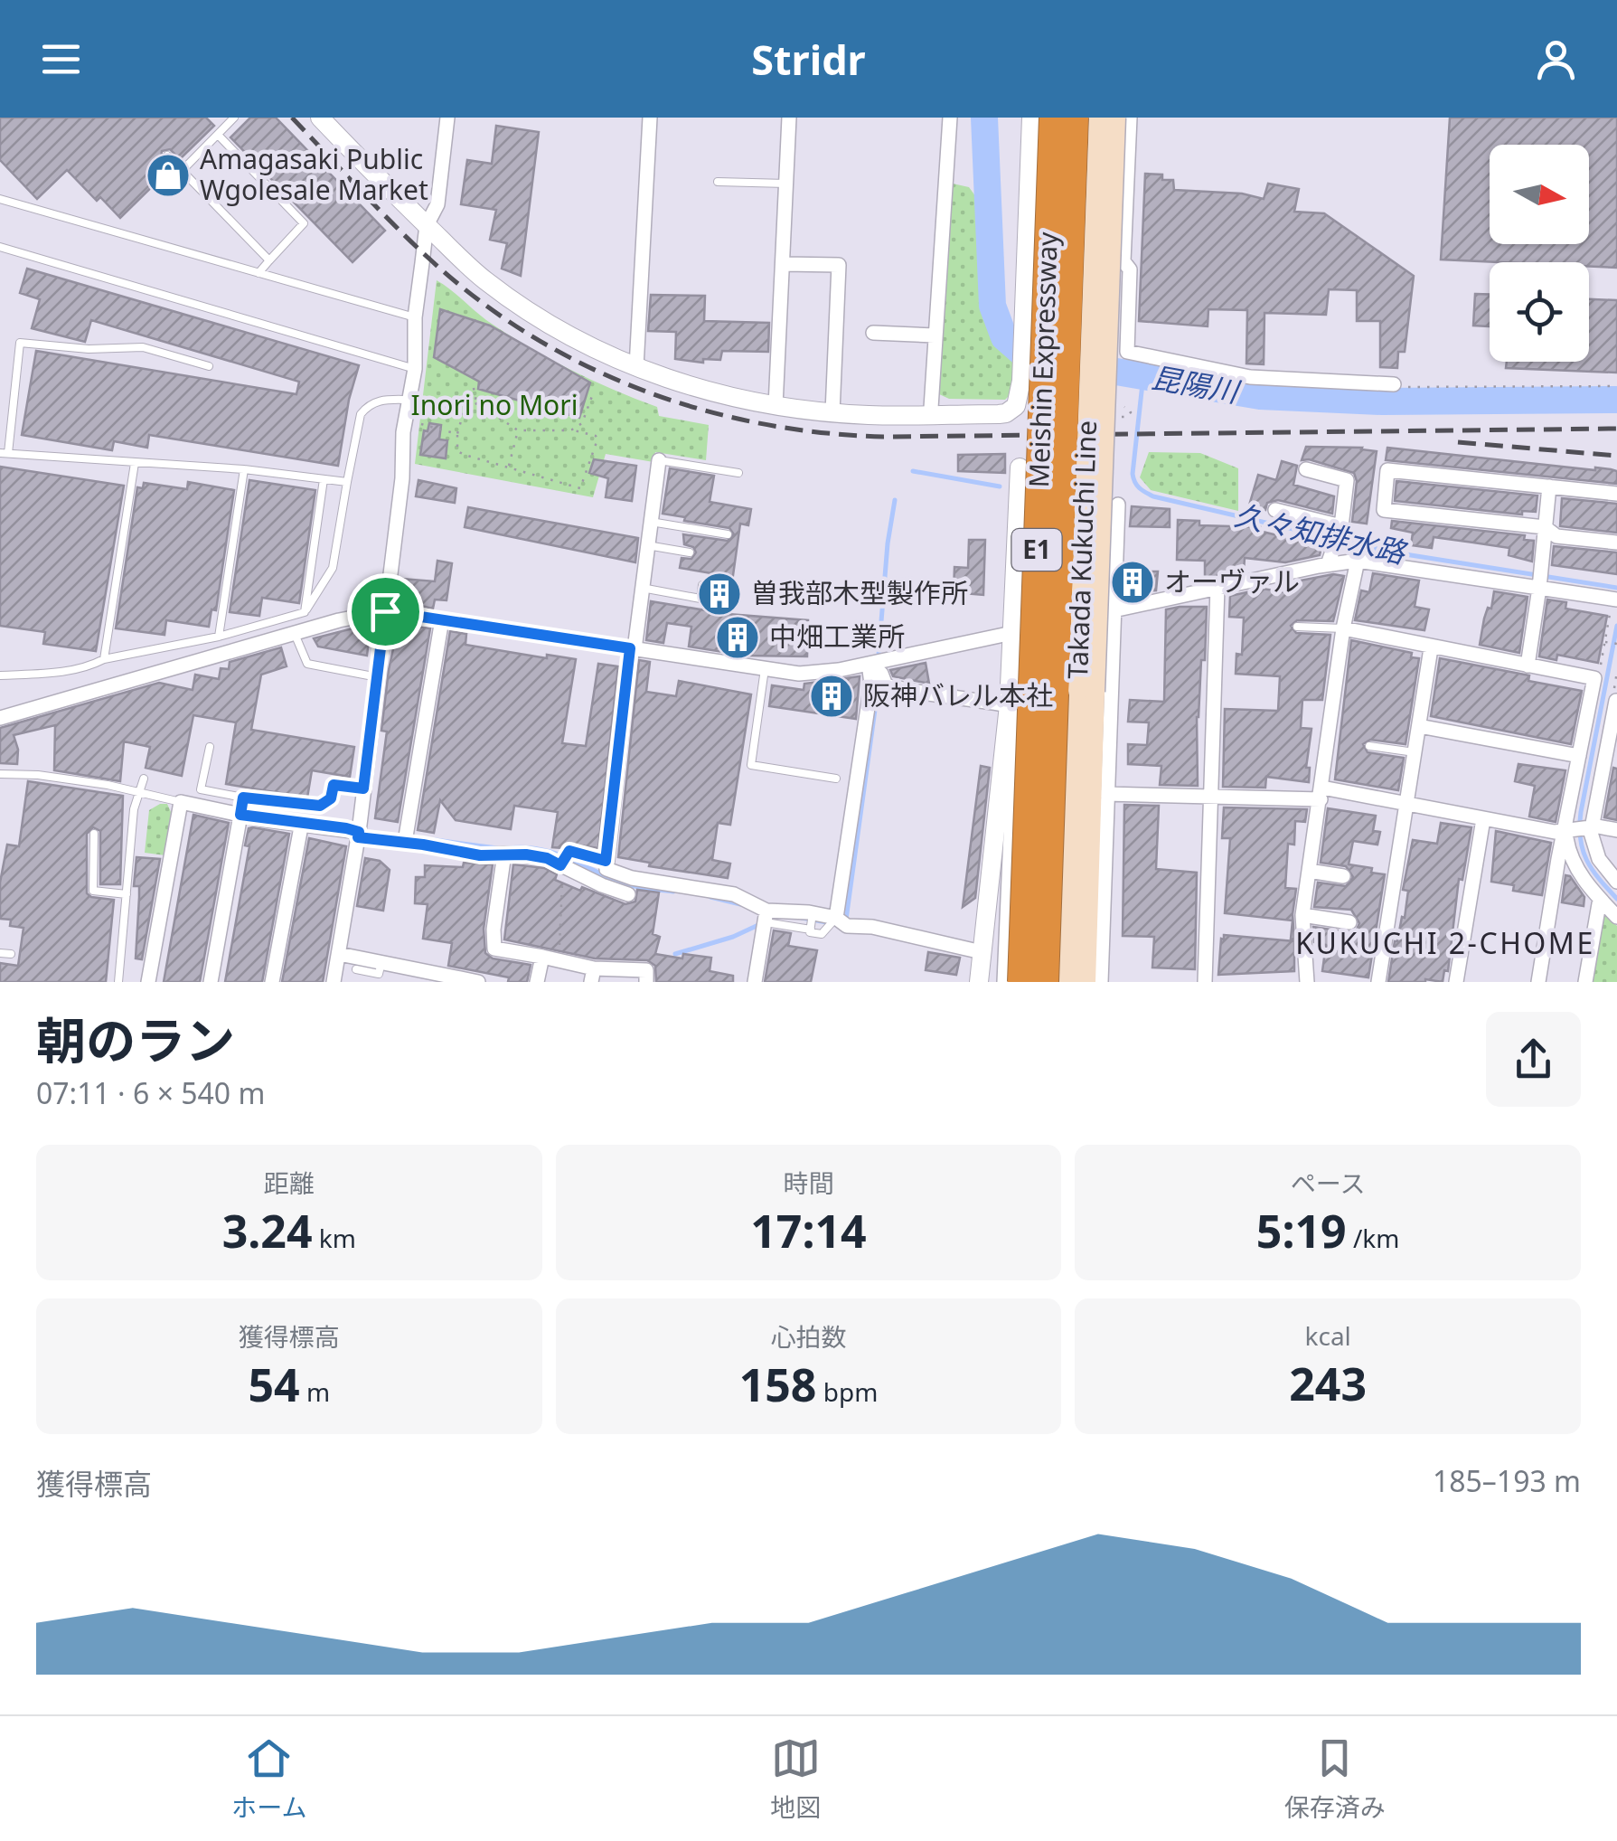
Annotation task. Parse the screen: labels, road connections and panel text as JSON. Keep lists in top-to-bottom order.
{
  "streets": {
    "highway": ["Meishin Expressway", "E1"],
    "main road": ["Takada Kukuchi Line"]
  },
  "districts": ["KUKUCHI 2-CHOME"],
  "water": ["昆陽川", "久々知排水路"],
  "parks": ["Inori no Mori"],
  "places": {
    "shop": ["Amagasaki Public Wgolesale Market"],
    "building": [
      "オーヴァル",
      "曽我部木型製作所",
      "中畑工業所",
      "阪神バレル本社"
    ]
  },
  "north": "right",
  "page": {
    "header": "Stridr",
    "heading": ["朝のラン", "07:11 · 6 × 540 m"],
    "stats": [
      ["距離", "3.24 km"],
      ["時間", "17:14"],
      ["ペース", "5:19 /km"],
      ["獲得標高", "54 m"],
      ["心拍数", "158 bpm"],
      ["kcal", "243"]
    ],
    "chart": ["獲得標高", "185–193 m"],
    "tabs": ["ホーム", "地図", "保存済み"]
  }
}
